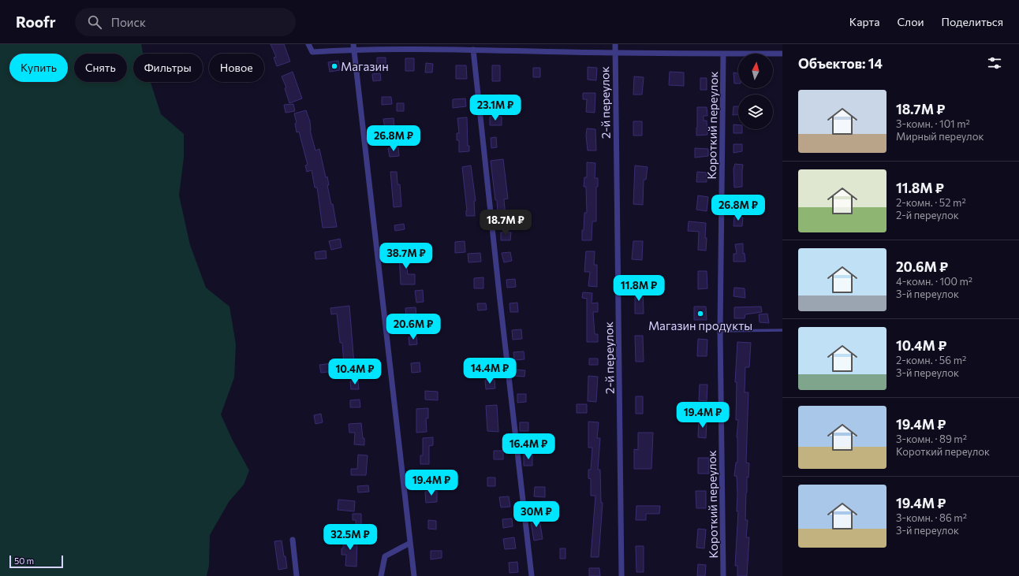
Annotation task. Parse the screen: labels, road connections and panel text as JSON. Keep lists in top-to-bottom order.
{
  "streets": {
    "street": ["2-й переулок", "Короткий переулок"]
  },
  "places": ["Магазин", "Магазин продукты"],
  "scale_bar": "50 m",
  "north": "top",
  "page": {
    "header": "Roofr",
    "search": "Поиск",
    "nav": ["Карта", "Слои", "Поделиться"],
    "heading": "Объектов: 14",
    "chip": [
      "Купить",
      "Снять",
      "Фильтры",
      "Новое"
    ],
    "list": [
      {
        "name": "18.7M ₽",
        "note": "3-комн. · 101 m² · Мирный переулок"
      },
      {
        "name": "11.8M ₽",
        "note": "2-комн. · 52 m² · 2-й переулок"
      },
      {
        "name": "20.6M ₽",
        "note": "4-комн. · 100 m² · 3-й переулок"
      },
      {
        "name": "10.4M ₽",
        "note": "2-комн. · 56 m² · 3-й переулок"
      },
      {
        "name": "19.4M ₽",
        "note": "3-комн. · 89 m² · Короткий переулок"
      },
      {
        "name": "19.4M ₽",
        "note": "3-комн. · 86 m² · 3-й переулок"
      }
    ],
    "price": [
      "23.1M ₽",
      "26.8M ₽",
      "26.8M ₽",
      "18.7M ₽",
      "38.7M ₽",
      "11.8M ₽",
      "20.6M ₽",
      "14.4M ₽",
      "10.4M ₽",
      "19.4M ₽",
      "16.4M ₽",
      "19.4M ₽",
      "30M ₽",
      "32.5M ₽"
    ],
    "scale": "50 m"
  }
}
